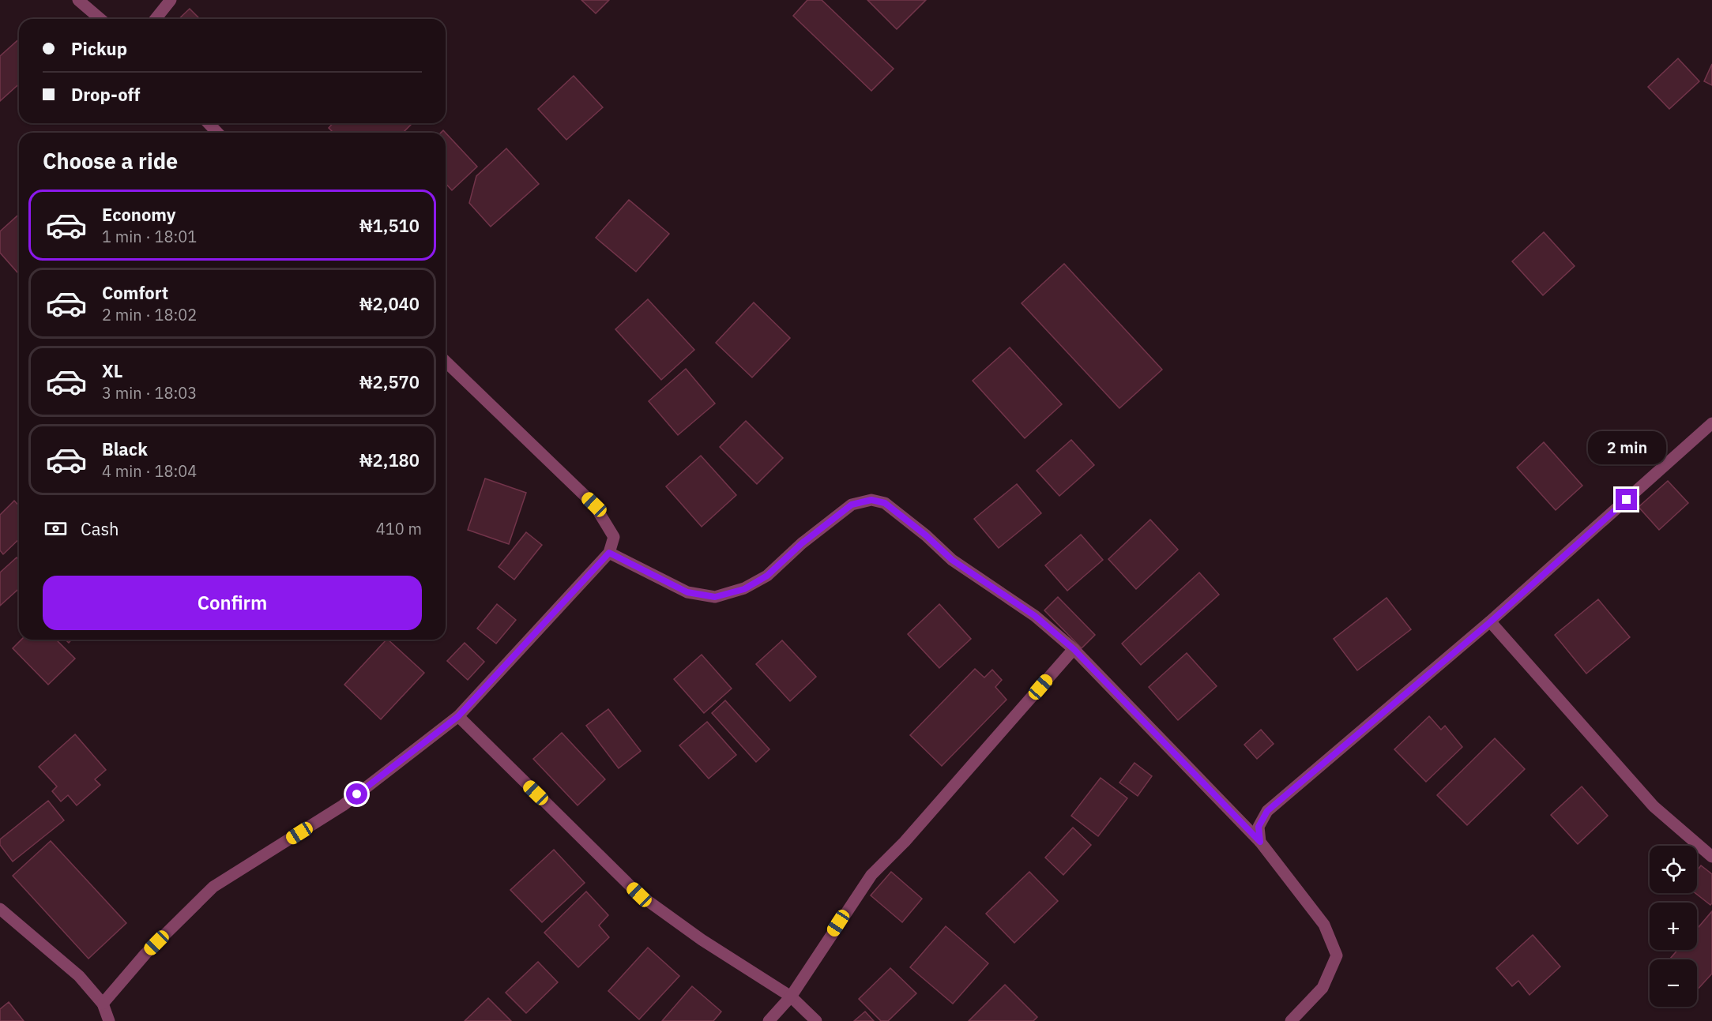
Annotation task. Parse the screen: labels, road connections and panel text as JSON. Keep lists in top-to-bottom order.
{
  "page": {
    "banner": ["Pickup", "Drop-off"],
    "heading": "Choose a ride",
    "list": [
      {
        "name": "Economy",
        "note": "1 min · 18:01",
        "value": "₦1,510"
      },
      {
        "name": "Comfort",
        "note": "2 min · 18:02",
        "value": "₦2,040"
      },
      {
        "name": "XL",
        "note": "3 min · 18:03",
        "value": "₦2,570"
      },
      {
        "name": "Black",
        "note": "4 min · 18:04",
        "value": "₦2,180"
      }
    ],
    "bubble": "2 min",
    "pay": ["Cash", "410 m"],
    "buttons": "Confirm",
    "map_buttons": ["+", "−"]
  }
}
